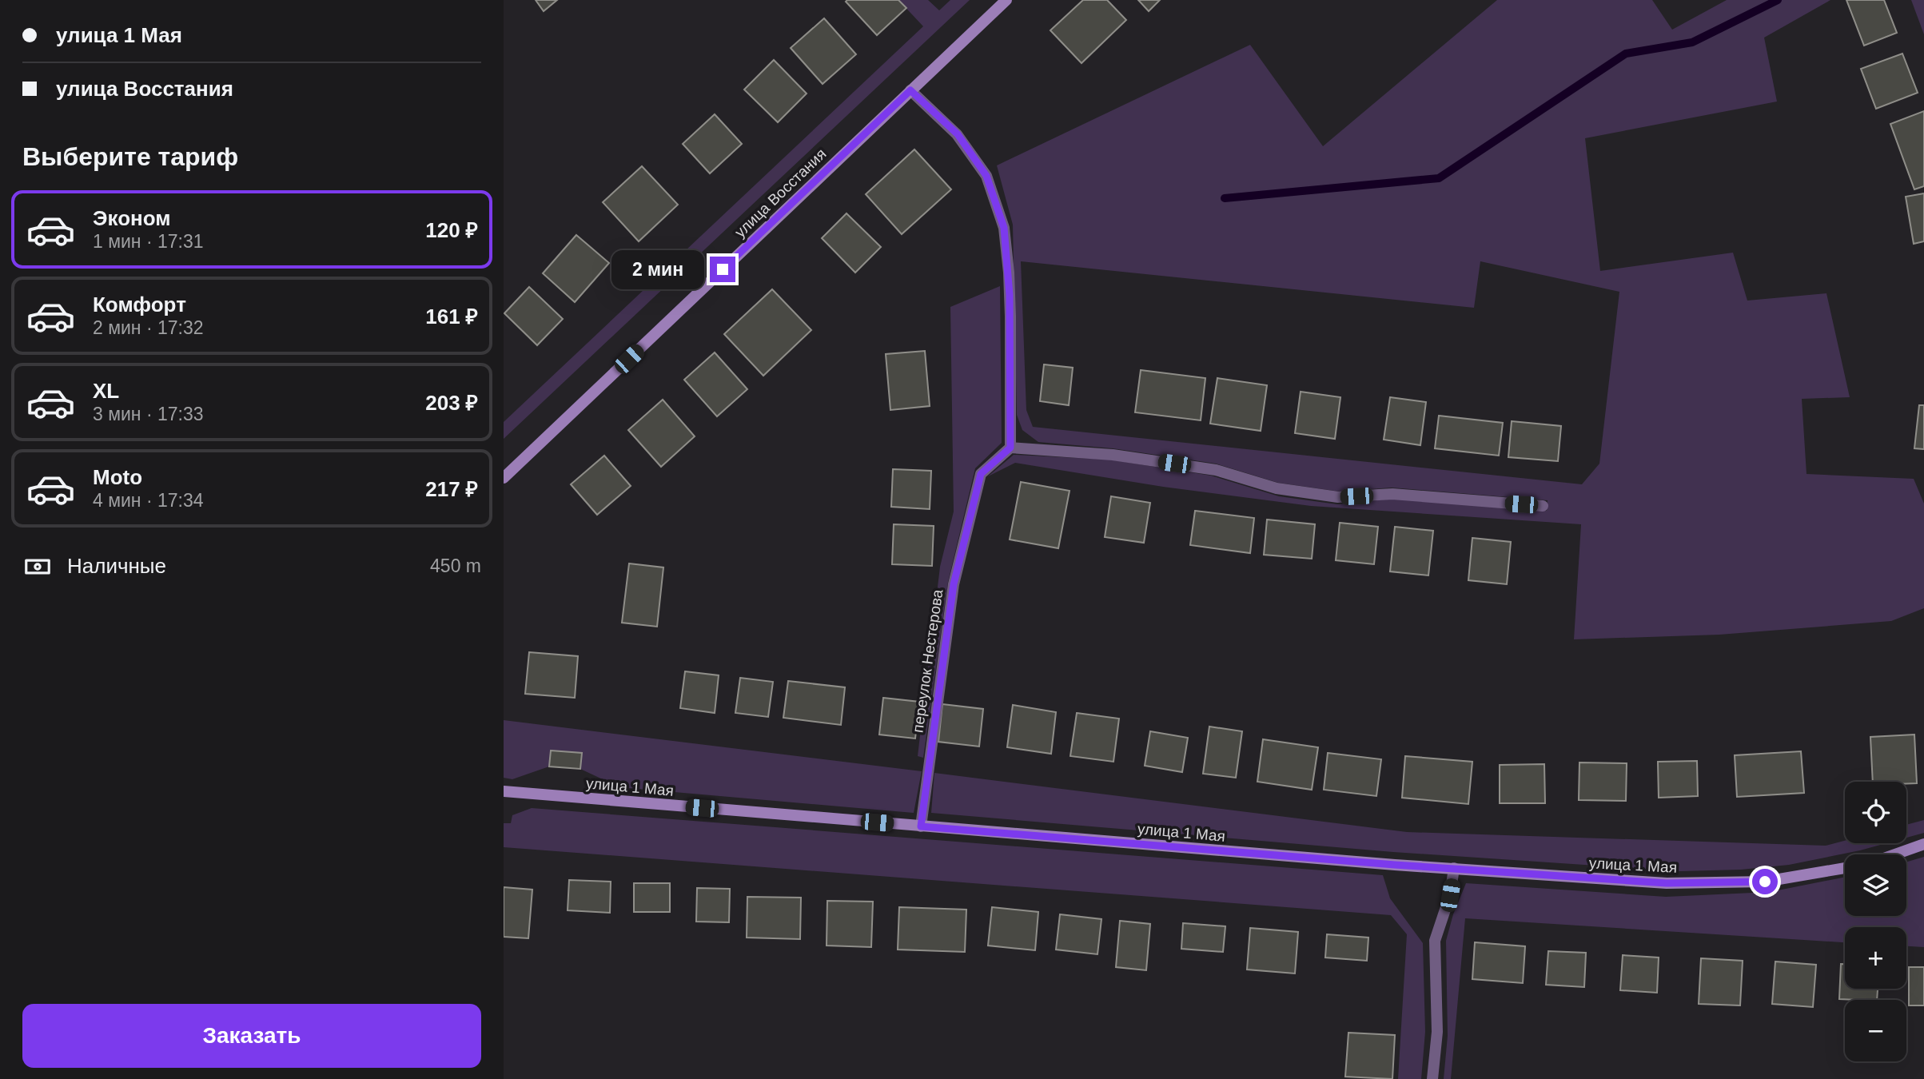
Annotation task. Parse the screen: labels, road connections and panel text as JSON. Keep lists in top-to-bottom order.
{
  "streets": {
    "main road": ["улица Восстания", "улица 1 Мая"],
    "street": ["переулок Нестерова"]
  },
  "crossings": [
    ["переулок Нестерова", "улица 1 Мая"]
  ],
  "page": {
    "banner": ["улица 1 Мая", "улица Восстания"],
    "heading": "Выберите тариф",
    "list": [
      {
        "name": "Эконом",
        "note": "1 мин · 17:31",
        "value": "120 ₽"
      },
      {
        "name": "Комфорт",
        "note": "2 мин · 17:32",
        "value": "161 ₽"
      },
      {
        "name": "XL",
        "note": "3 мин · 17:33",
        "value": "203 ₽"
      },
      {
        "name": "Moto",
        "note": "4 мин · 17:34",
        "value": "217 ₽"
      }
    ],
    "bubble": "2 мин",
    "pay": ["Наличные", "450 m"],
    "map_buttons": ["+", "−"],
    "buttons": "Заказать"
  }
}
